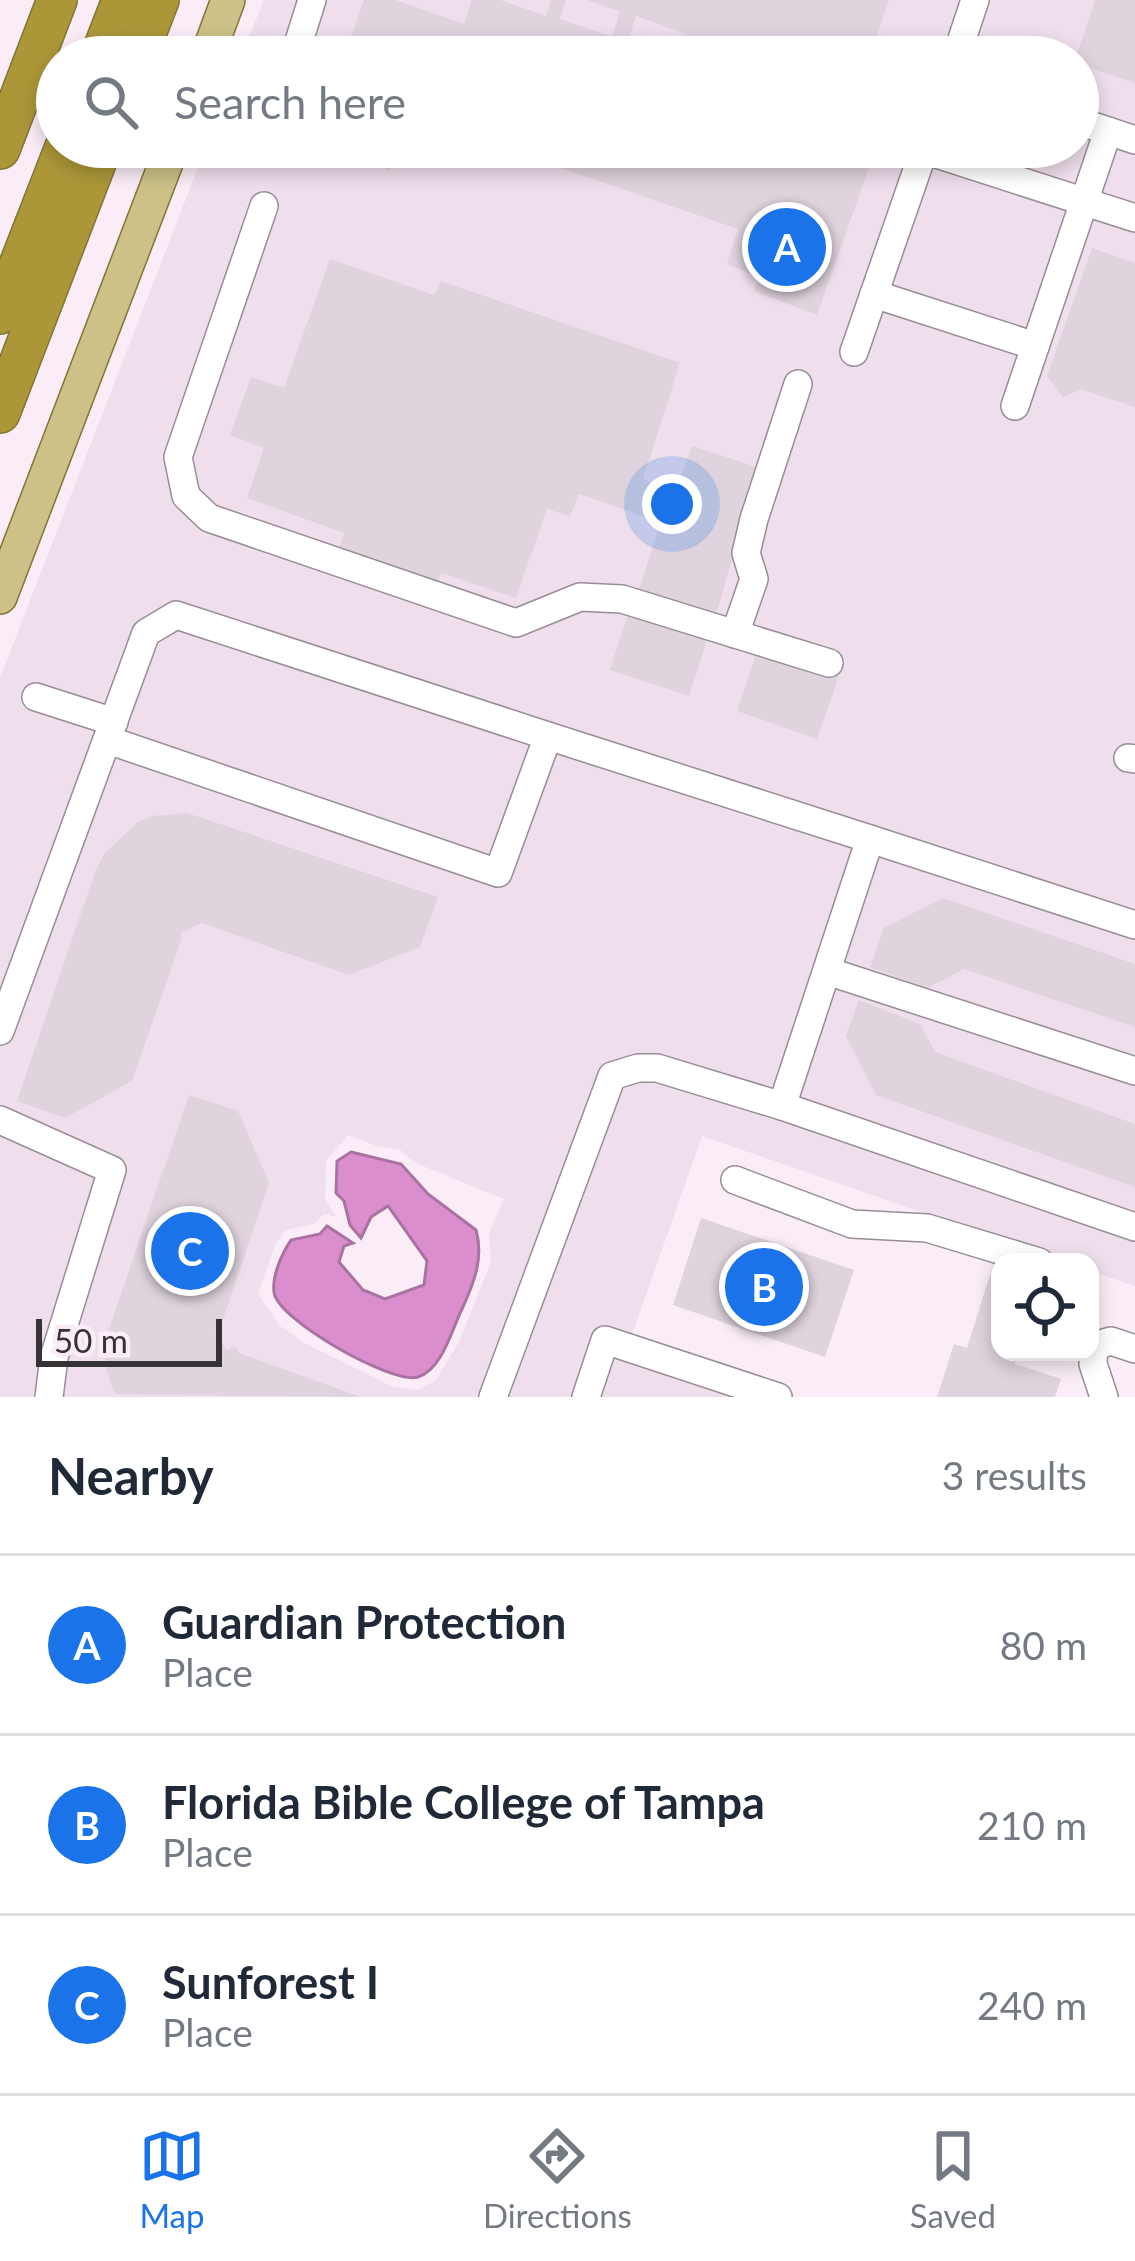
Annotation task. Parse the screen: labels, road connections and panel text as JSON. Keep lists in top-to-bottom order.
{
  "scale_bar": "50 m",
  "page": {
    "search": "Search here",
    "pins": ["A", "C", "B"],
    "scale": "50 m",
    "heading": ["Nearby", "3 results"],
    "list": [
      {
        "mark": "A",
        "name": "Guardian Protection",
        "note": "Place",
        "value": "80 m"
      },
      {
        "mark": "B",
        "name": "Florida Bible College of Tampa",
        "note": "Place",
        "value": "210 m"
      },
      {
        "mark": "C",
        "name": "Sunforest I",
        "note": "Place",
        "value": "240 m"
      }
    ],
    "nav": ["Map", "Directions", "Saved"]
  }
}
